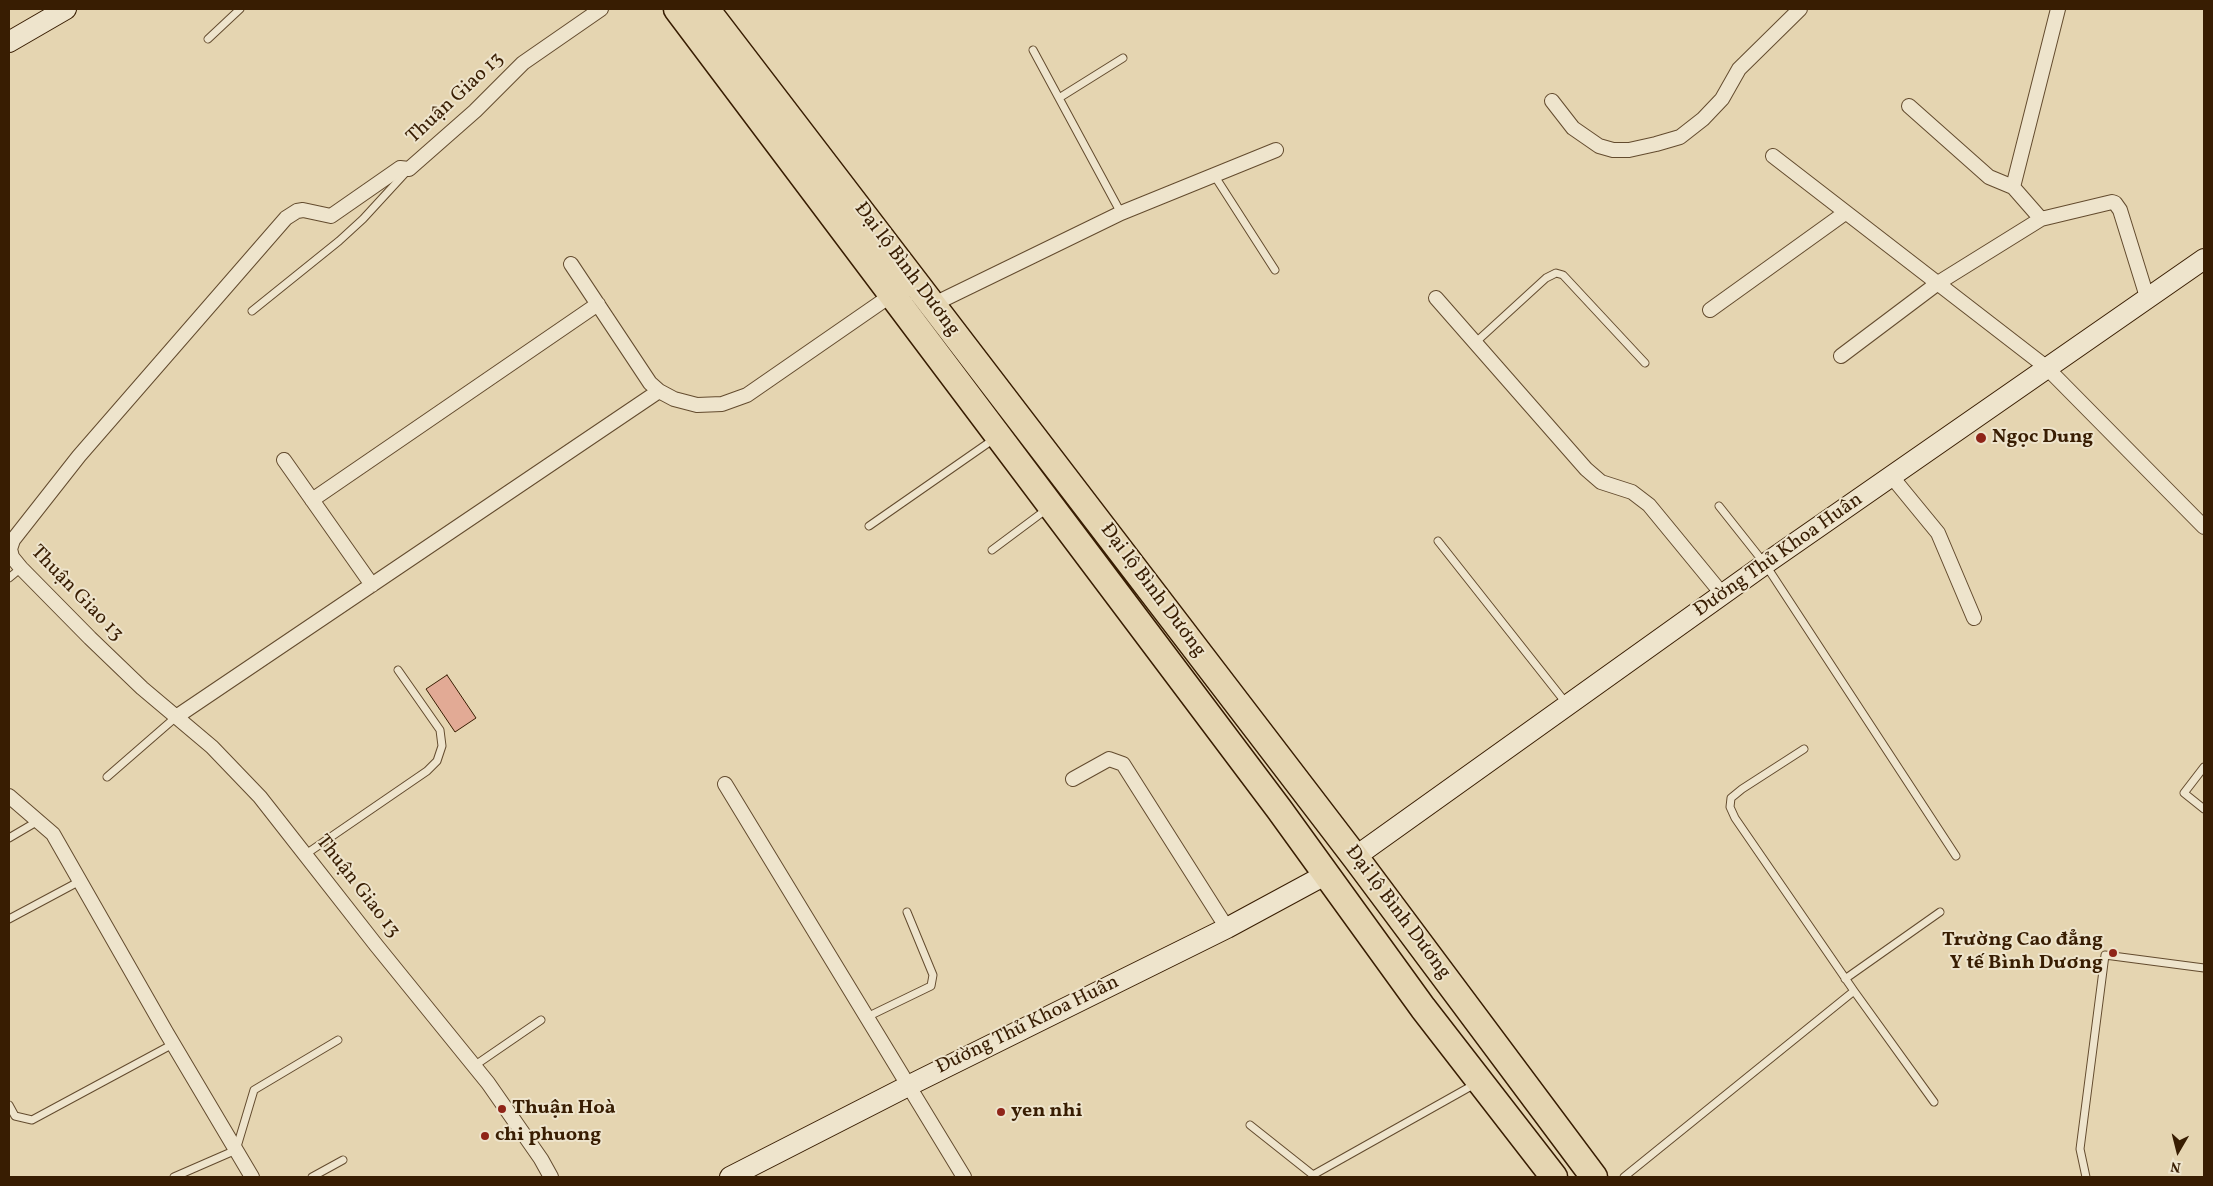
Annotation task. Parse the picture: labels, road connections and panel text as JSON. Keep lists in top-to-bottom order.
{
  "streets": {
    "highway": ["Đại lộ Bình Dương"],
    "main road": ["Đường Thủ Khoa Huân"],
    "street": ["Thuận Giao 13"]
  },
  "crossings": [
    ["Đại lộ Bình Dương", "Đường Thủ Khoa Huân"]
  ],
  "places": [
    "Ngọc Dung",
    "Trường Cao đẳng Y tế Bình Dương",
    "Thuận Hoà",
    "yen nhi",
    "chi phuong"
  ],
  "north": "bottom"
}
